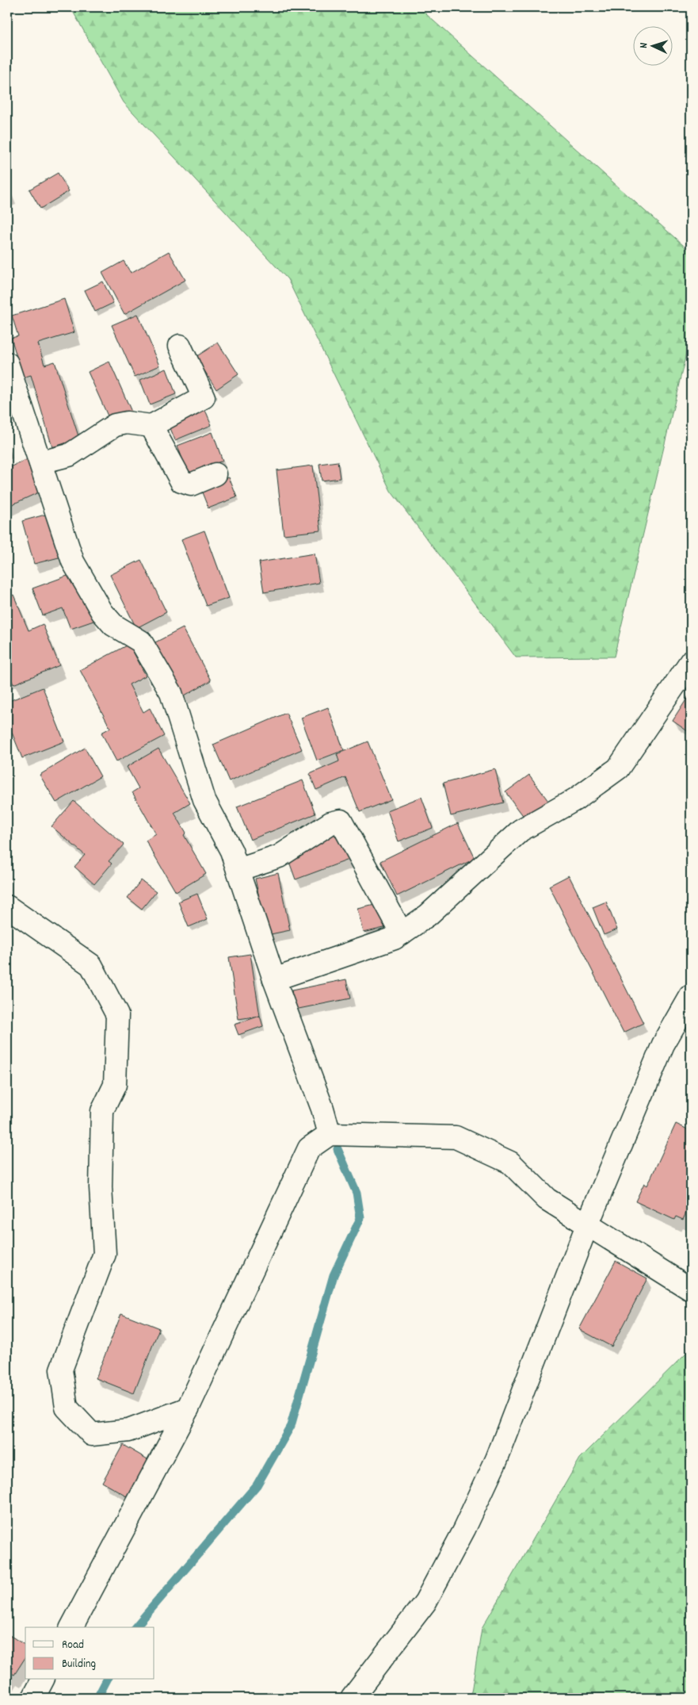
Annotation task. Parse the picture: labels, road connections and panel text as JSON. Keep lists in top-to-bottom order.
{
  "legend": ["Road", "Building"],
  "north": "left"
}
